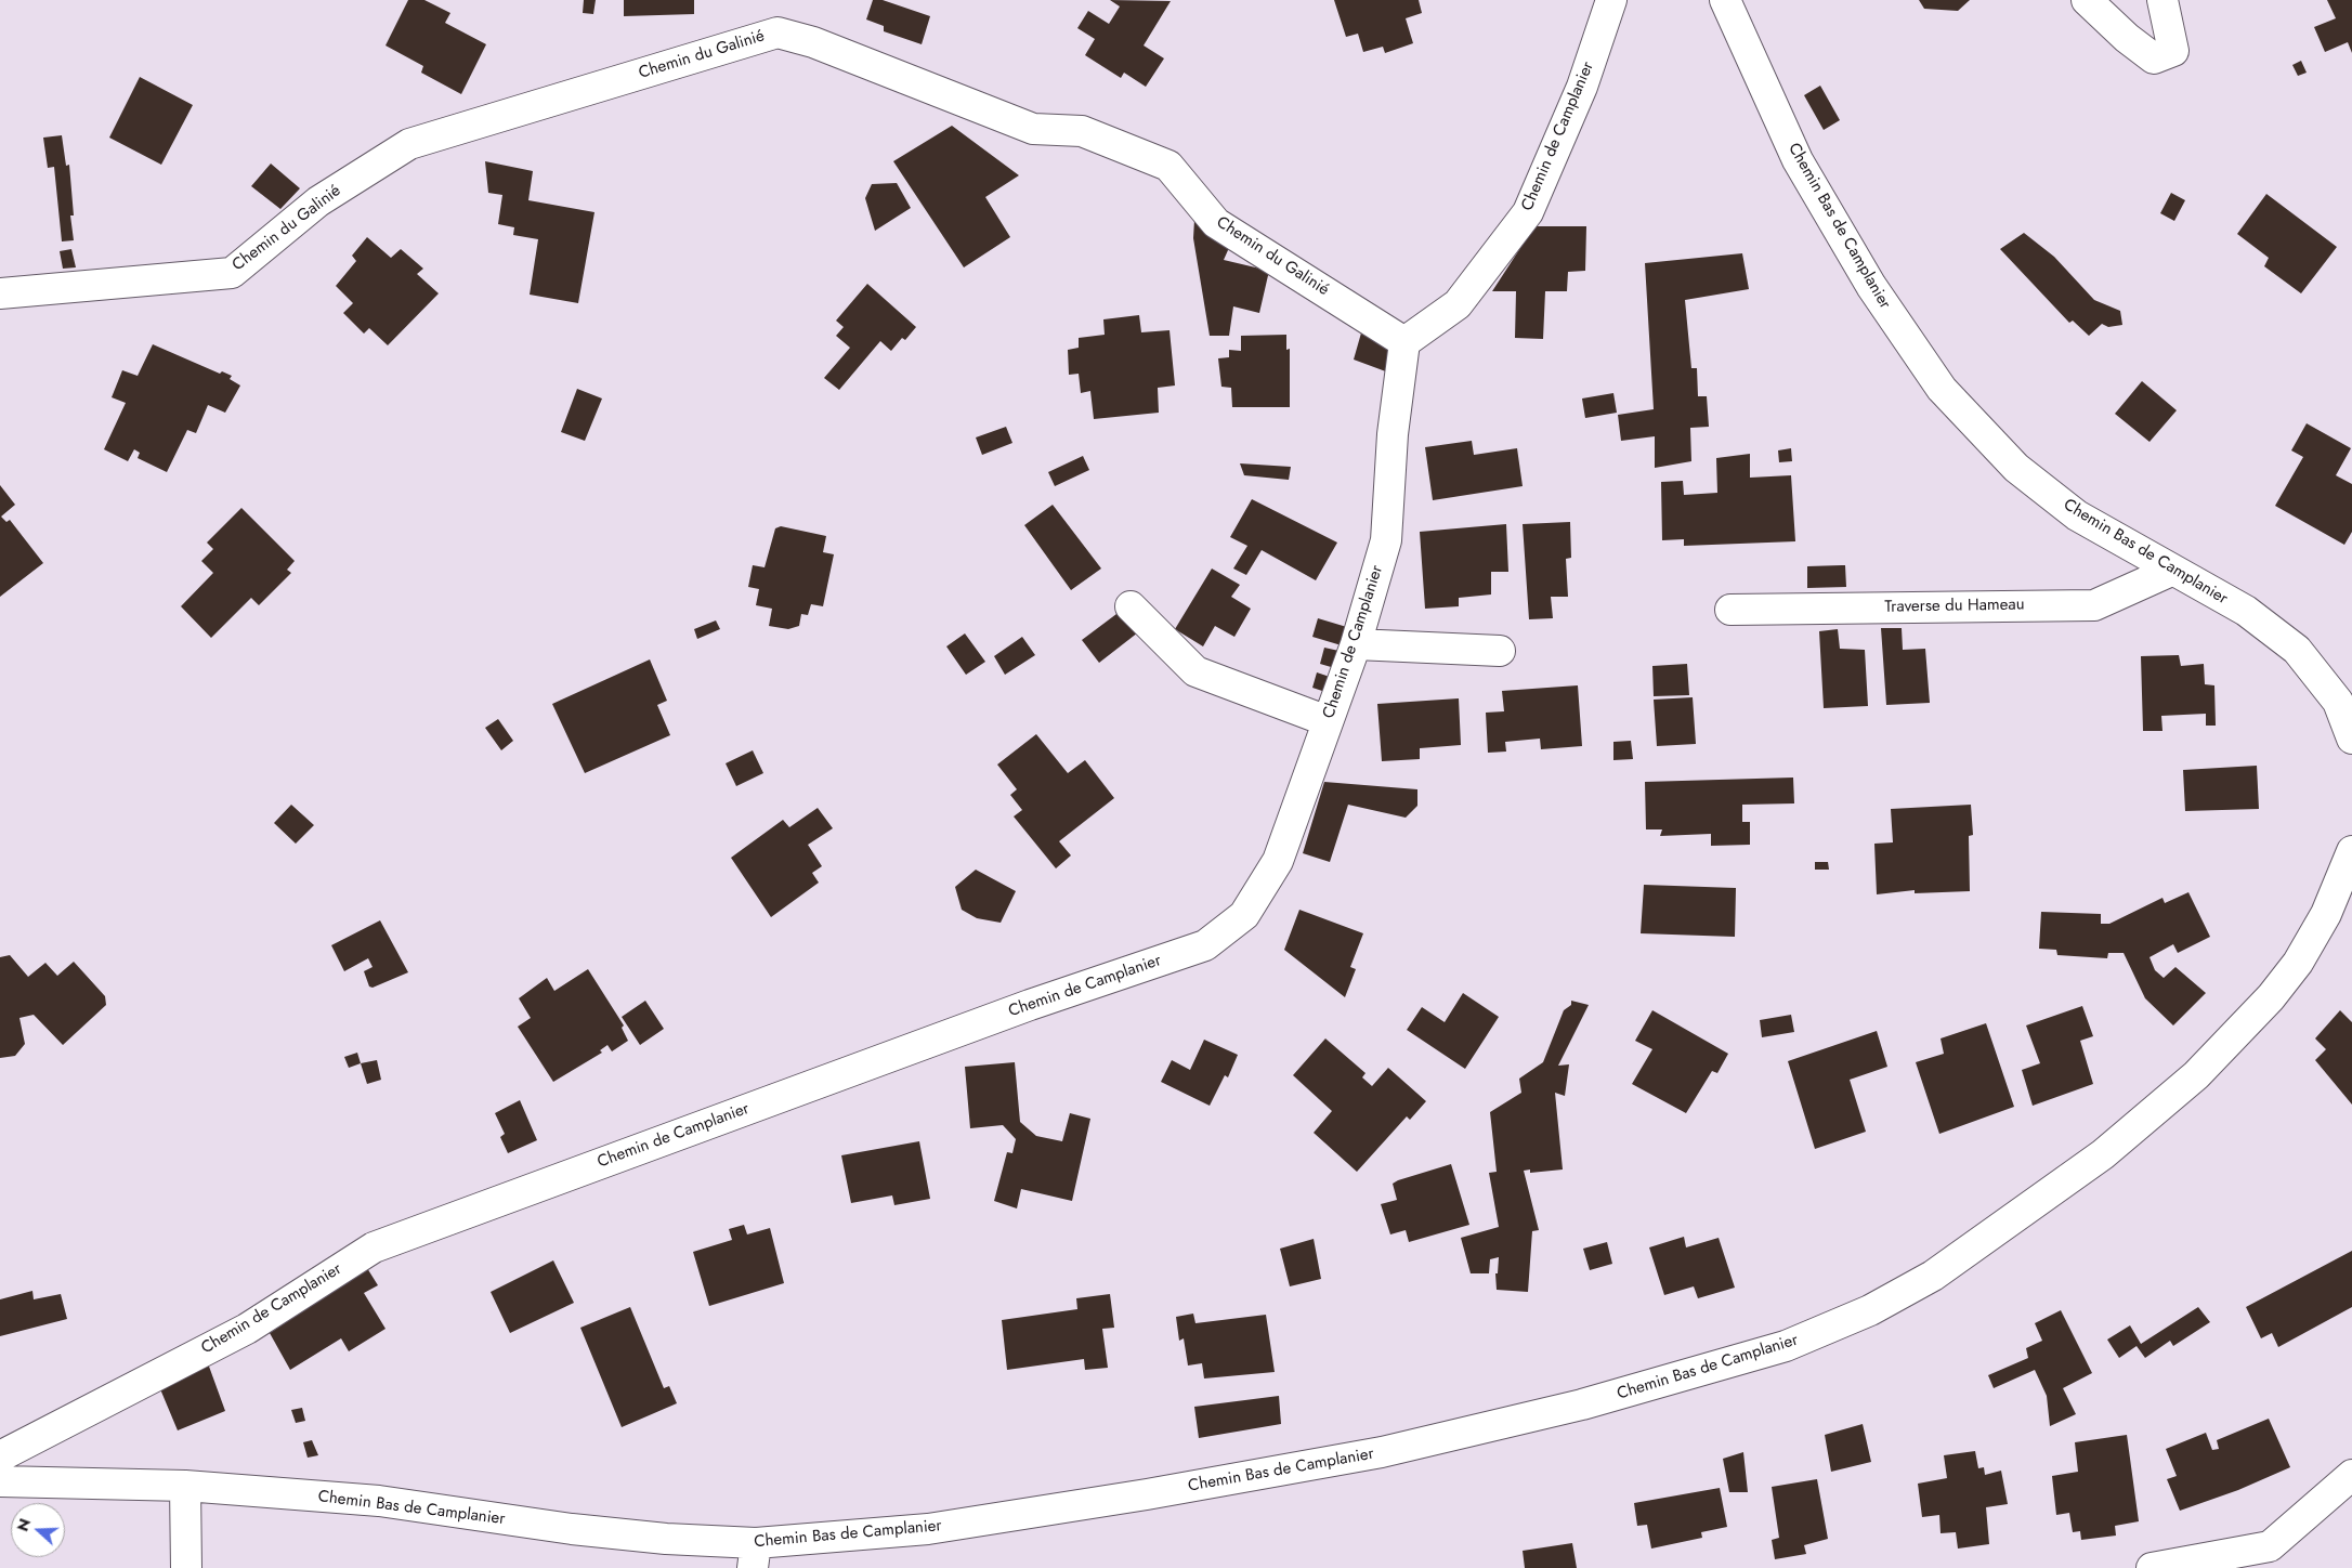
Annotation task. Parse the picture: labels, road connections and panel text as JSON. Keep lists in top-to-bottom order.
{
  "streets": {
    "street": [
      "Chemin du Galinié",
      "Chemin de Camplanier",
      "Chemin Bas de Camplanier",
      "Traverse du Hameau"
    ]
  },
  "crossings": [
    ["Chemin du Galinié", "Chemin de Camplanier"],
    ["Chemin Bas de Camplanier", "Traverse du Hameau"]
  ],
  "north": "left"
}
